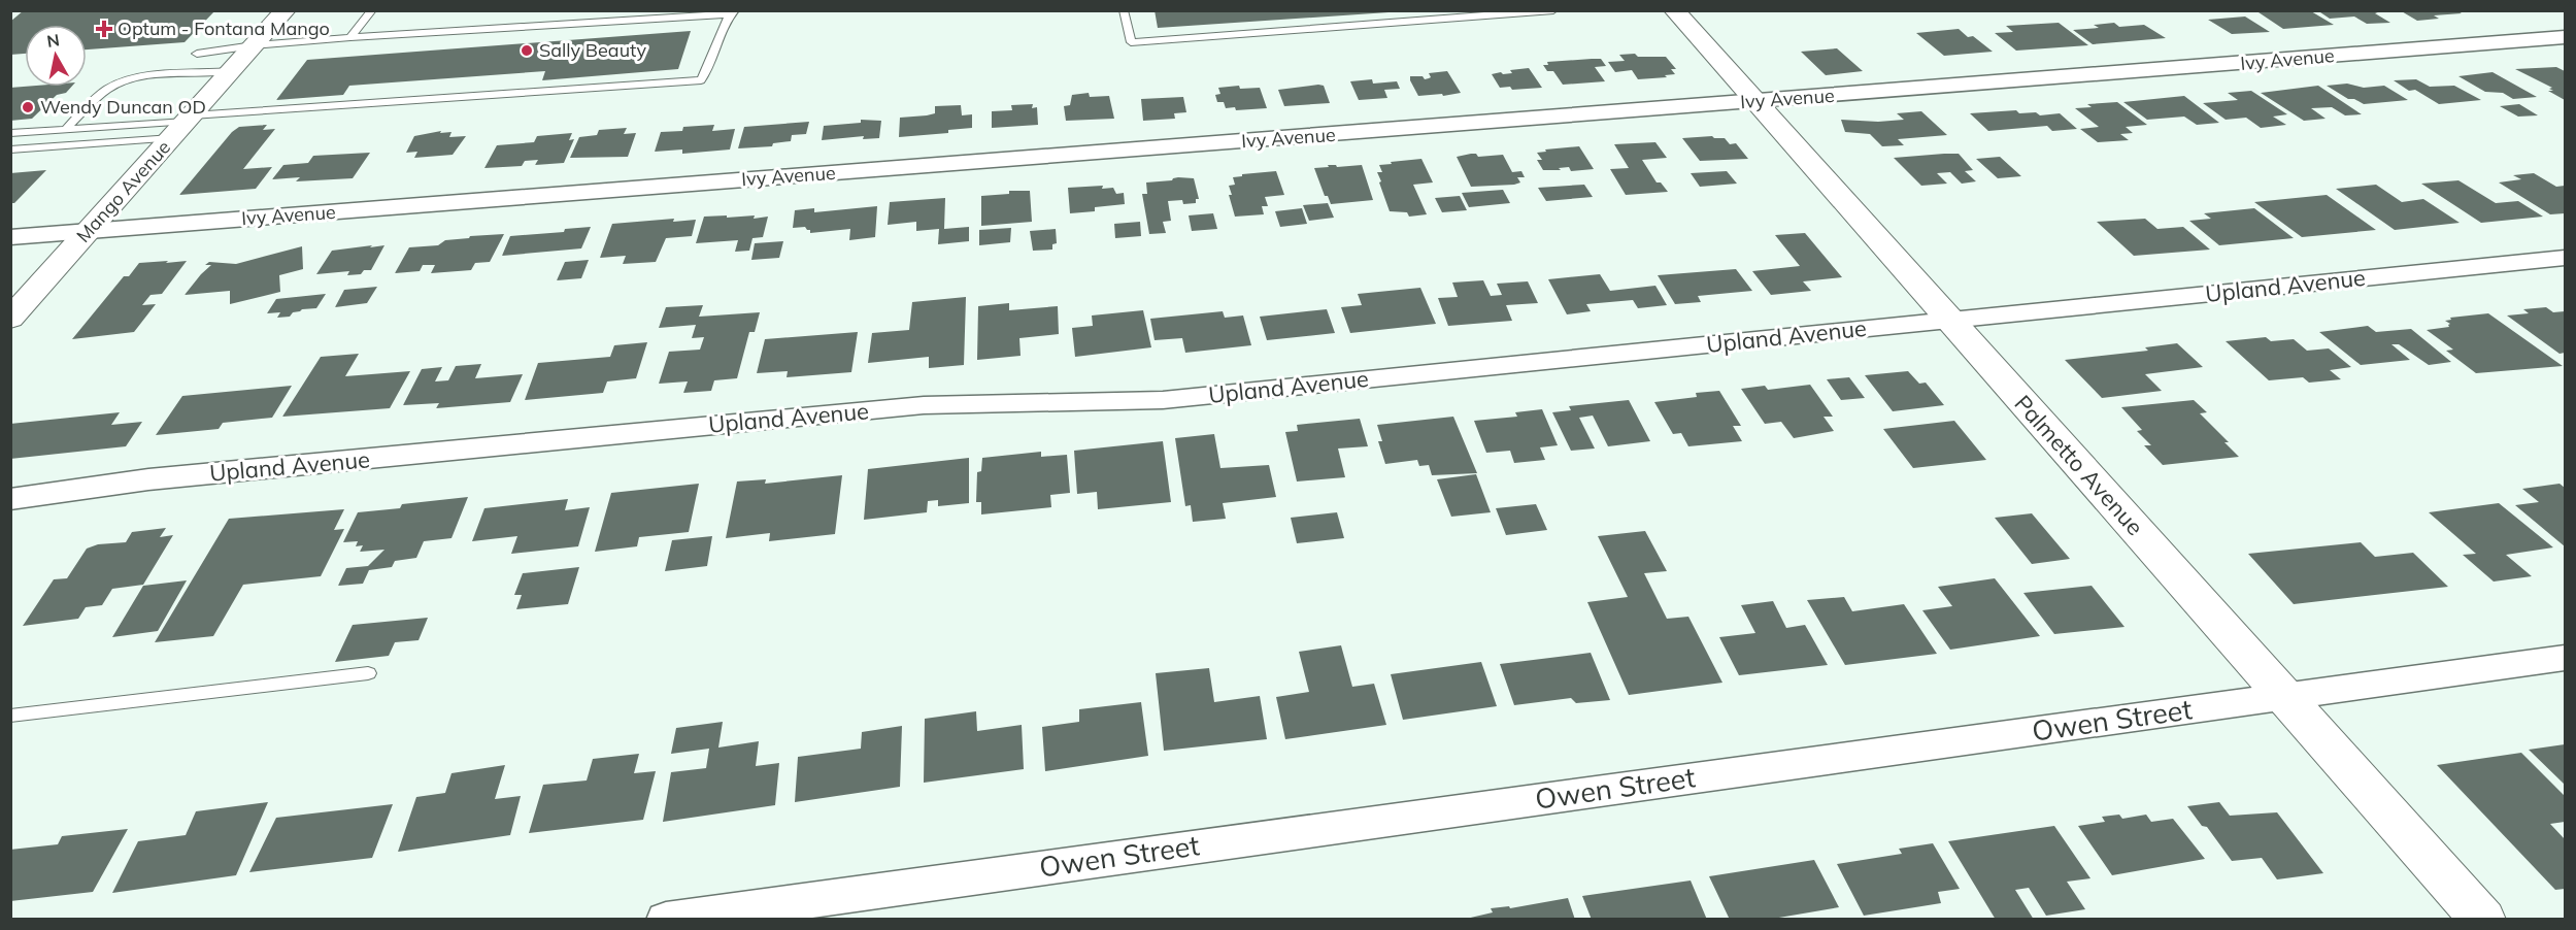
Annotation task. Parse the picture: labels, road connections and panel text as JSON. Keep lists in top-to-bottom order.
{
  "streets": {
    "street": [
      "Ivy Avenue",
      "Mango Avenue",
      "Upland Avenue",
      "Palmetto Avenue",
      "Owen Street"
    ]
  },
  "crossings": [
    ["Ivy Avenue", "Mango Avenue"],
    ["Ivy Avenue", "Palmetto Avenue"],
    ["Upland Avenue", "Palmetto Avenue"],
    ["Palmetto Avenue", "Owen Street"]
  ],
  "places": {
    "health": ["Optum - Fontana Mango"],
    "other": ["Sally Beauty", "Wendy Duncan OD"]
  },
  "north": "top"
}
